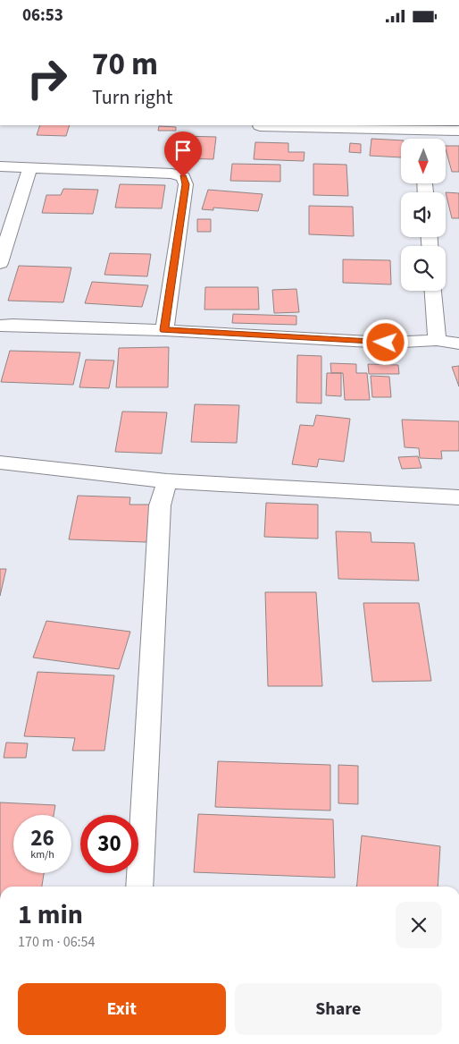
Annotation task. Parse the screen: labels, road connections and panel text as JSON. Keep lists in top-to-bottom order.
{
  "north": "bottom",
  "page": {
    "status": "06:53",
    "turn": ["70 m", "Turn right"],
    "speed": "26 km/h",
    "limit": "30",
    "heading": ["1 min", "170 m · 06:54"],
    "buttons": ["Exit", "Share"]
  }
}
